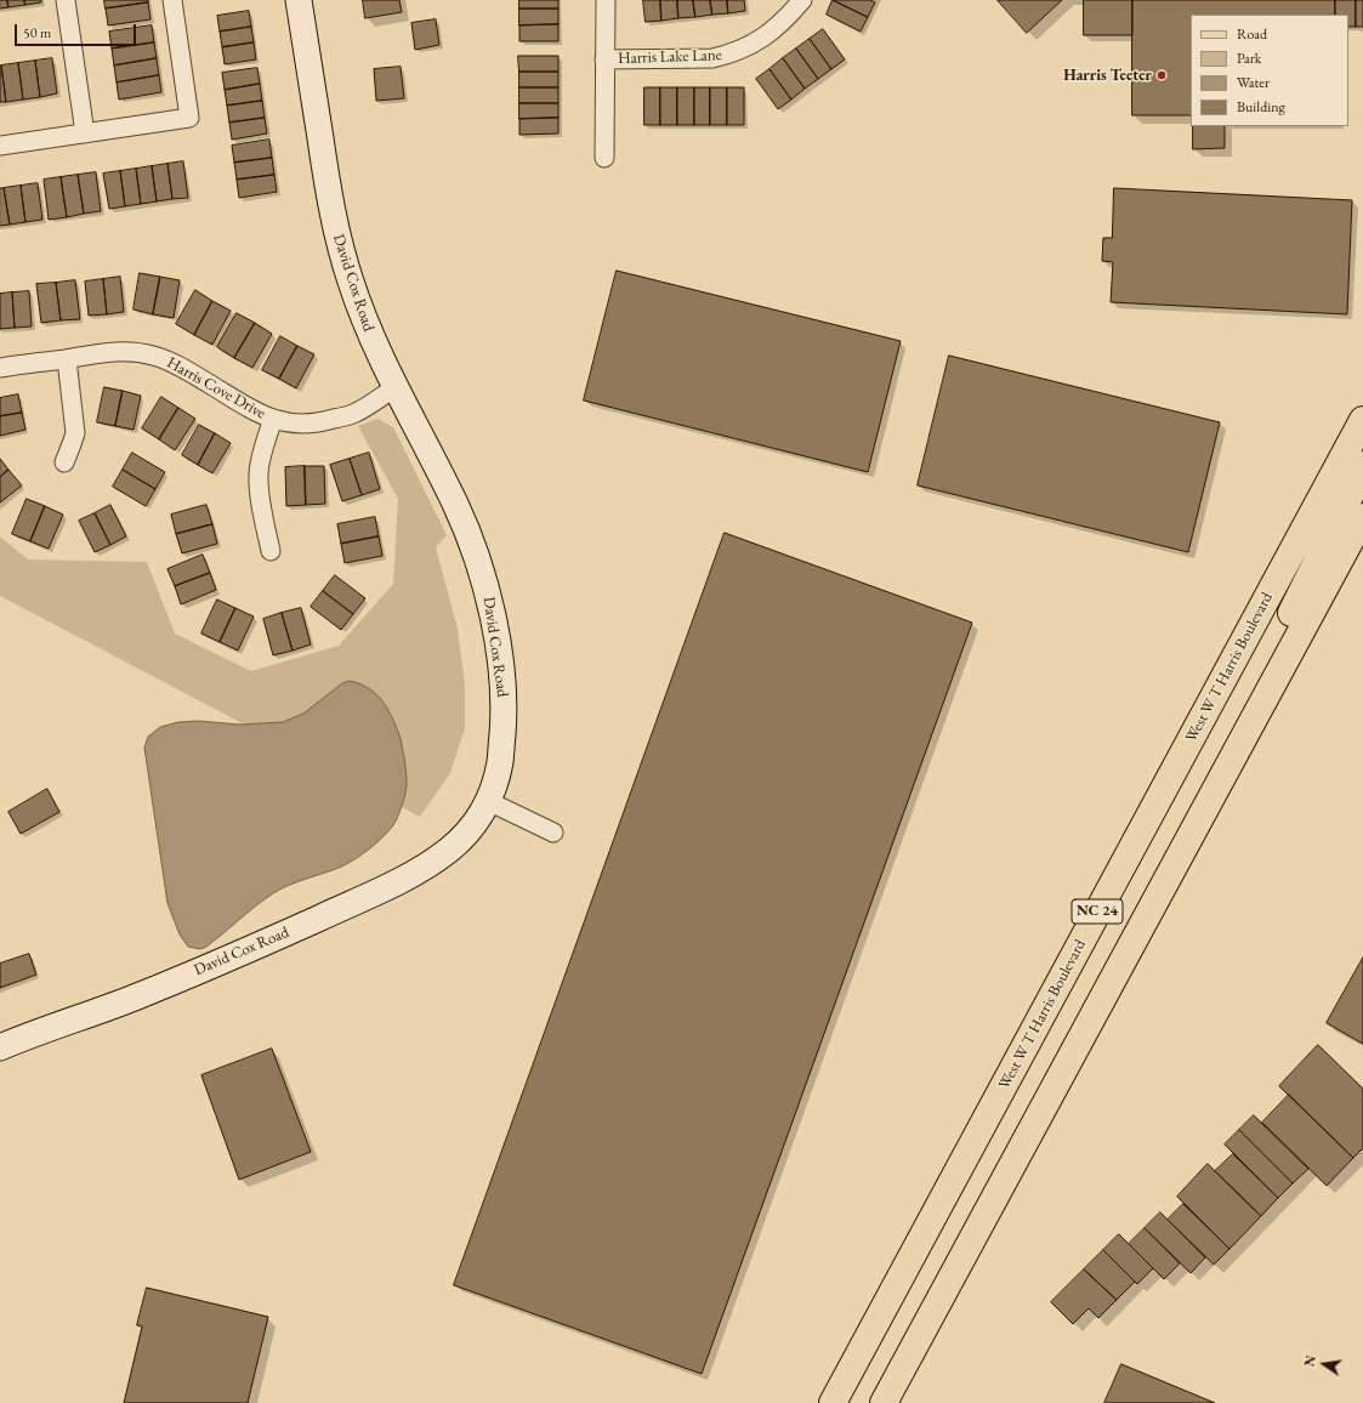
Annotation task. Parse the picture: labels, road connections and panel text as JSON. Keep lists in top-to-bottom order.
{
  "streets": {
    "main road": ["David Cox Road", "West W T Harris Boulevard", "NC 24"],
    "street": ["Harris Lake Lane", "Harris Cove Drive"]
  },
  "crossings": [
    ["David Cox Road", "Harris Cove Drive"]
  ],
  "places": ["Harris Teeter"],
  "legend": [
    "Road",
    "Park",
    "Water",
    "Building"
  ],
  "scale_bar": "50 m",
  "north": "left"
}
